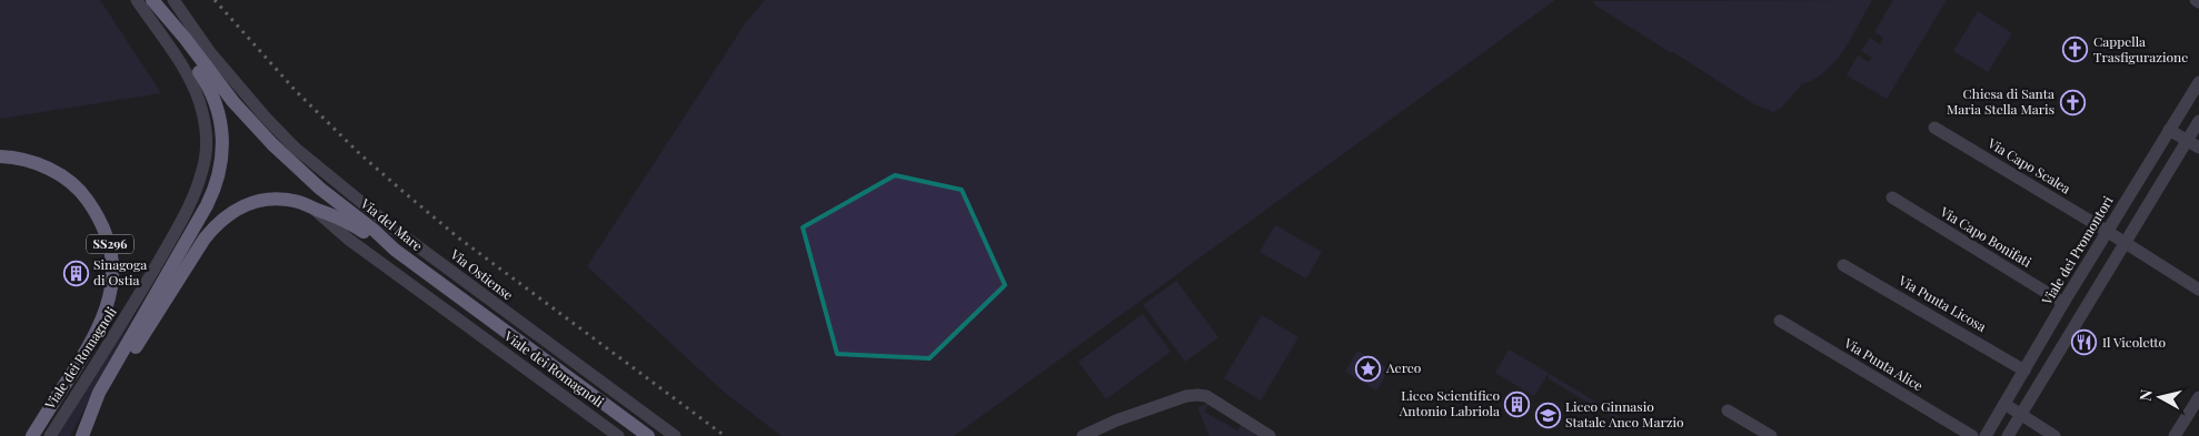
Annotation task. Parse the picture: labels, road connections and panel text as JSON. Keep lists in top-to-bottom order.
{
  "streets": {
    "main road": ["Via del Mare", "SS296", "Viale dei Romagnoli"],
    "street": [
      "Via Capo Scalea",
      "Via Capo Bonifati",
      "Viale dei Promontori",
      "Via Ostiense",
      "Via Punta Licosa",
      "Via Punta Alice"
    ]
  },
  "crossings": [
    ["Via Capo Scalea", "Viale dei Promontori"],
    ["Via del Mare", "Viale dei Romagnoli"],
    ["Via Capo Bonifati", "Viale dei Promontori"],
    ["Viale dei Promontori", "Via Punta Licosa"]
  ],
  "places": {
    "church": ["Cappella Trasfigurazione", "Chiesa di Santa Maria Stella Maris"],
    "building": ["Sinagoga di Ostia", "Liceo Scientifico Antonio Labriola"],
    "restaurant": ["Il Vicoletto"],
    "place": ["Aereo"],
    "school or university": ["Liceo Ginnasio Statale Anco Marzio"]
  },
  "north": "left"
}
